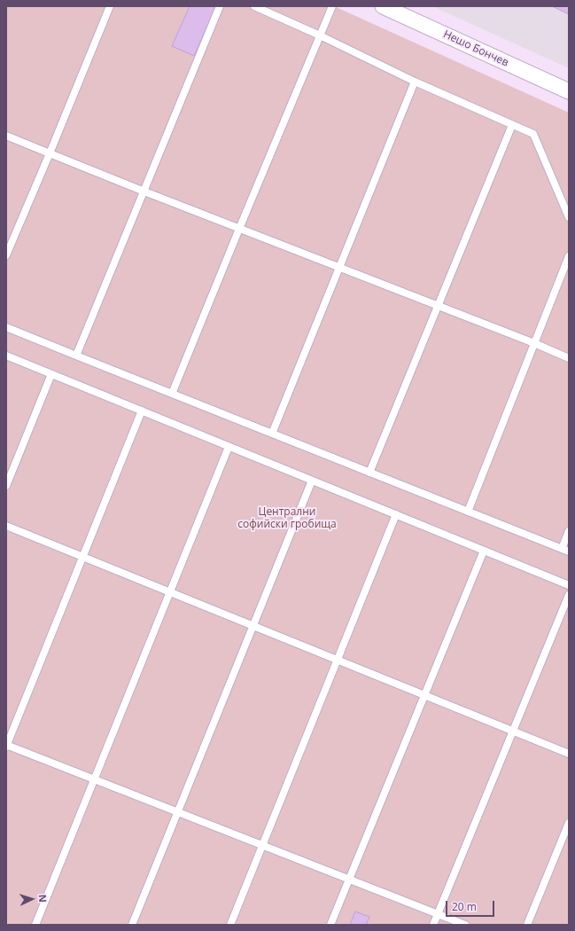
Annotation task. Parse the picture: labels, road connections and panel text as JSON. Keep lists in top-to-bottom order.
{
  "streets": {
    "street": ["Нешо Бончев"]
  },
  "parks": ["Централни софийски гробища"],
  "scale_bar": "20 m",
  "north": "right"
}
